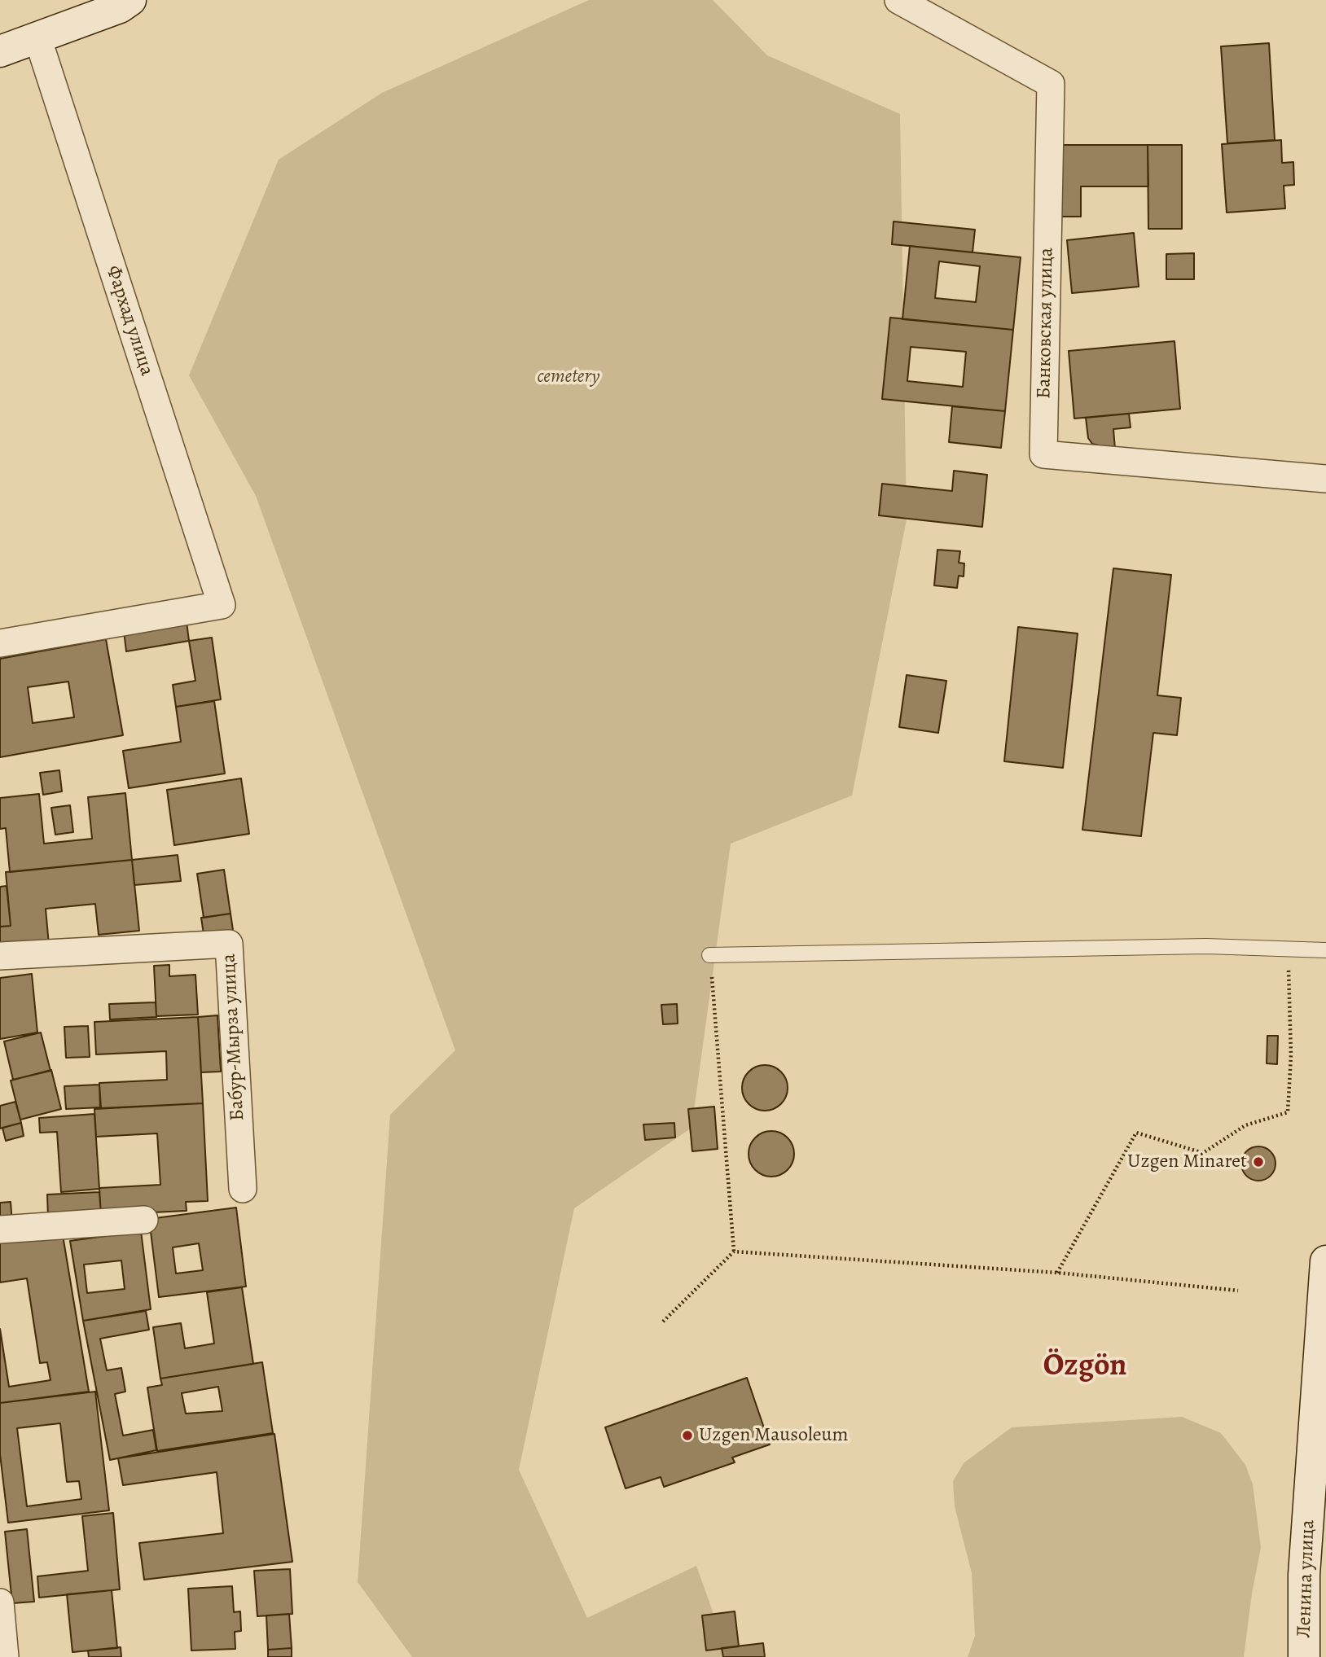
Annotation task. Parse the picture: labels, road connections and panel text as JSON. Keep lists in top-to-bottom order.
{
  "streets": {
    "main road": ["Ленина улица"],
    "street": ["Фархад улица", "Банковская улица", "Бабур-Мырза улица"]
  },
  "districts": ["Özgön"],
  "parks": ["cemetery"],
  "places": ["Uzgen Minaret", "Uzgen Mausoleum"]
}
